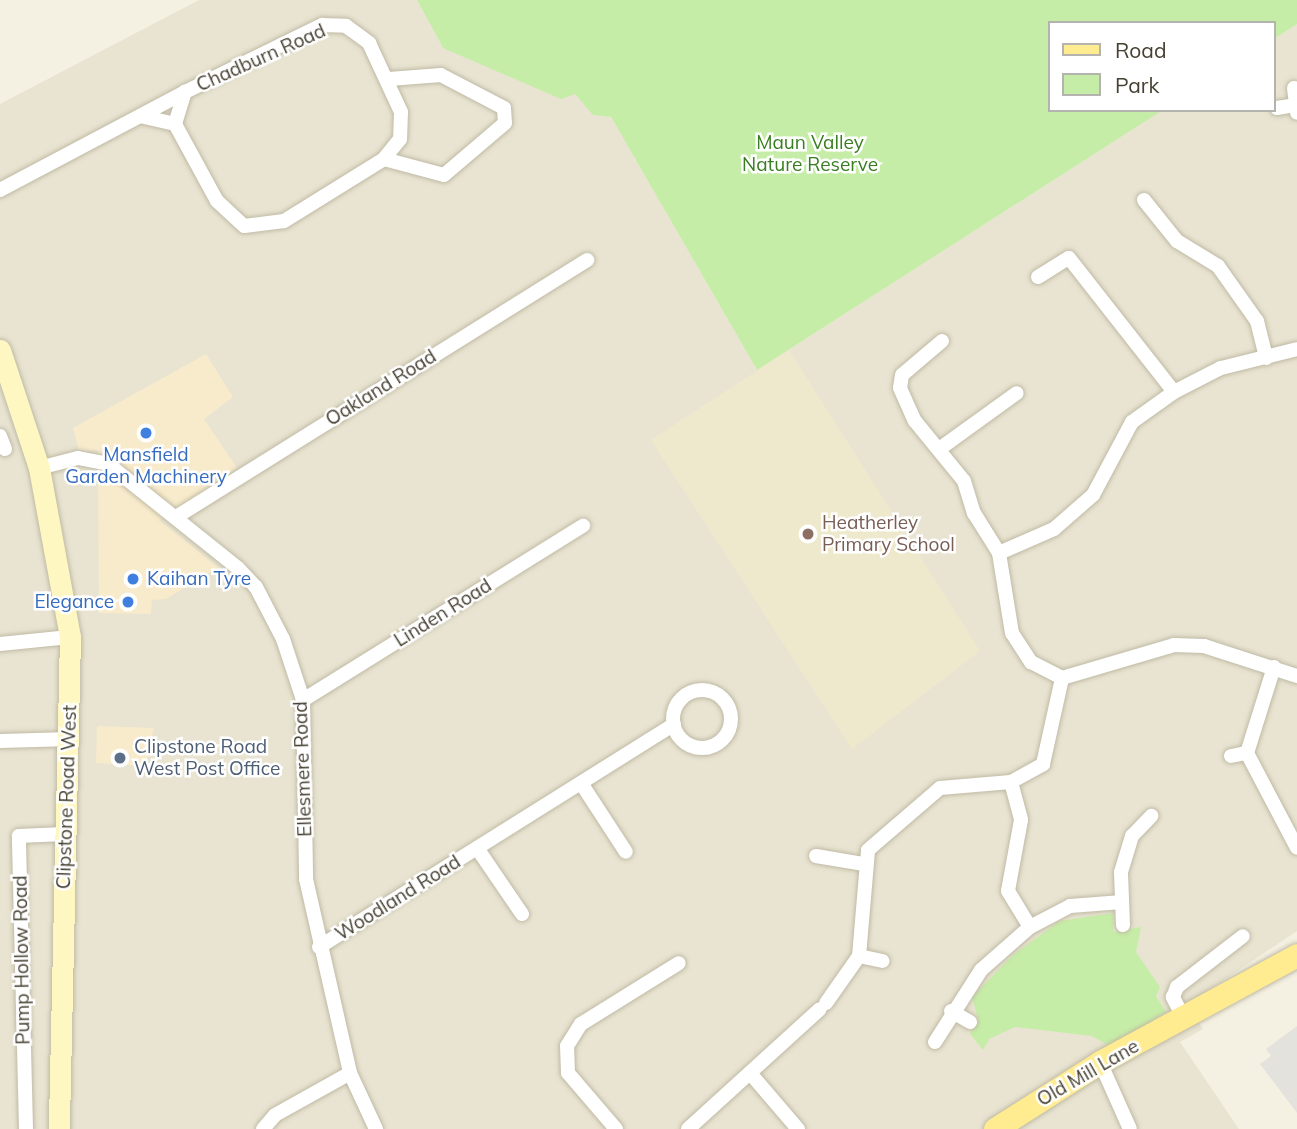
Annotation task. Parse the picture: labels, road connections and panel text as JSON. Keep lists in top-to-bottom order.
{
  "streets": {
    "main road": ["Clipstone Road West", "Old Mill Lane"],
    "street": [
      "Chadburn Road",
      "Oakland Road",
      "Linden Road",
      "Ellesmere Road",
      "Woodland Road",
      "Pump Hollow Road"
    ]
  },
  "crossings": [
    ["Oakland Road", "Ellesmere Road"],
    ["Linden Road", "Ellesmere Road"],
    ["Ellesmere Road", "Clipstone Road West"],
    ["Ellesmere Road", "Woodland Road"],
    ["Clipstone Road West", "Pump Hollow Road"]
  ],
  "parks": ["Maun Valley Nature Reserve"],
  "places": [
    "Mansfield Garden Machinery",
    "Heatherley Primary School",
    "Kaihan Tyre",
    "Elegance",
    "Clipstone Road West Post Office"
  ],
  "legend": ["Road", "Park"]
}
